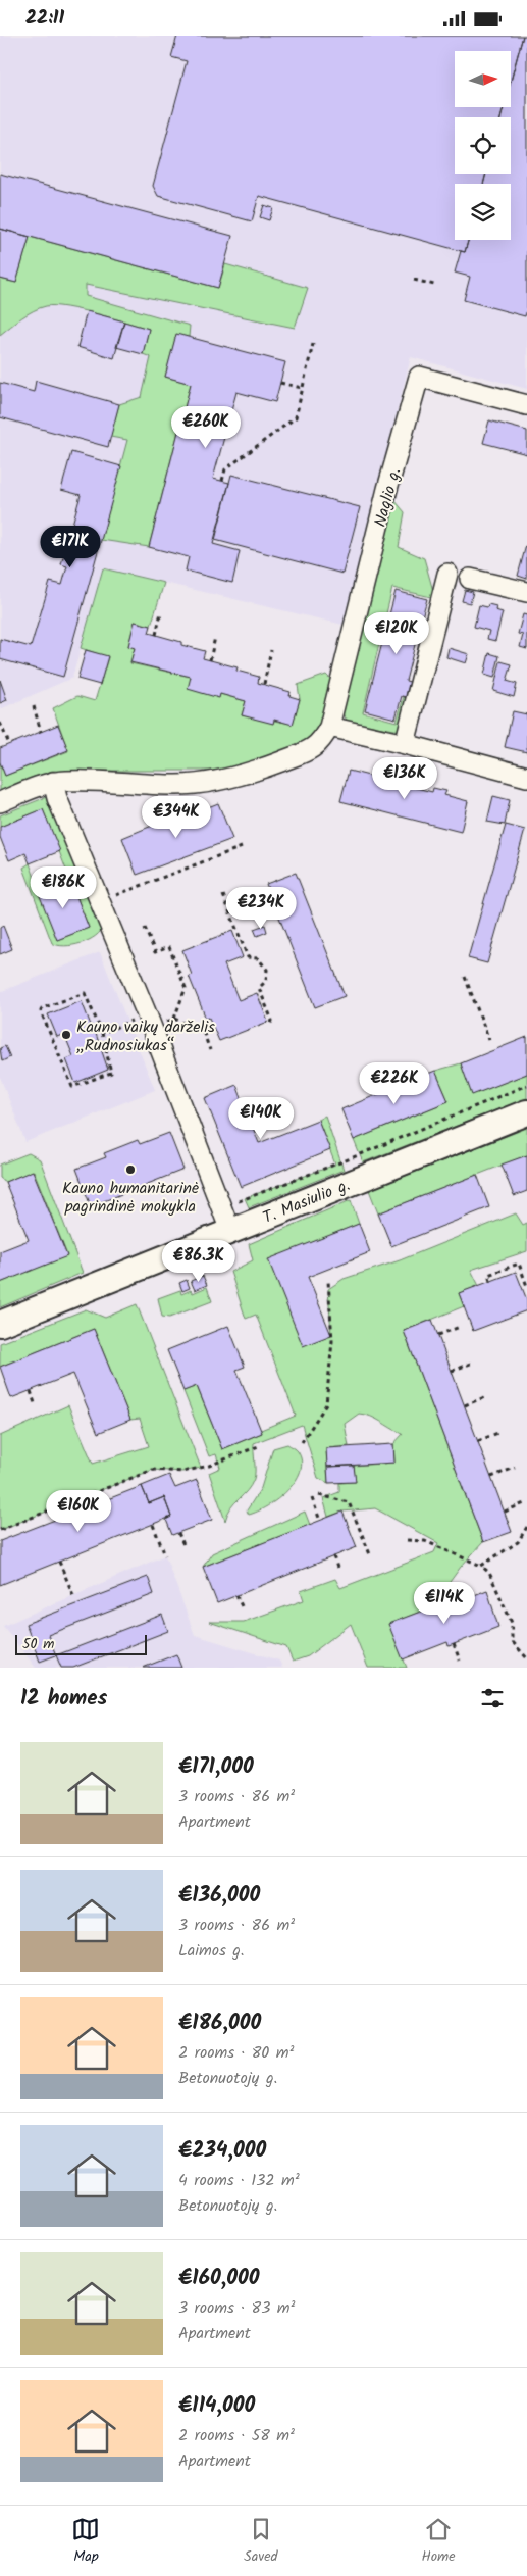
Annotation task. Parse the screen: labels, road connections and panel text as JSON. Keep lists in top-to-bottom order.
{
  "streets": {
    "main road": ["T. Masiulio g."],
    "street": ["Naglio g."]
  },
  "places": ["Kauno vaikų darželis „Rudnosiukas“", "Kauno humanitarinė pagrindinė mokykla"],
  "scale_bar": "50 m",
  "north": "right",
  "page": {
    "status": "22:11",
    "price": [
      "€260K",
      "€171K",
      "€120K",
      "€136K",
      "€344K",
      "€186K",
      "€234K",
      "€226K",
      "€140K",
      "€86.3K",
      "€160K",
      "€114K"
    ],
    "scale": "50 m",
    "heading": "12 homes",
    "list": [
      {
        "name": "€171,000",
        "note": "3 rooms · 86 m² · Apartment"
      },
      {
        "name": "€136,000",
        "note": "3 rooms · 86 m² · Laimos g."
      },
      {
        "name": "€186,000",
        "note": "2 rooms · 80 m² · Betonuotojų g."
      },
      {
        "name": "€234,000",
        "note": "4 rooms · 132 m² · Betonuotojų g."
      },
      {
        "name": "€160,000",
        "note": "3 rooms · 83 m² · Apartment"
      },
      {
        "name": "€114,000",
        "note": "2 rooms · 58 m² · Apartment"
      }
    ],
    "tabs": ["Map", "Saved", "Home"]
  }
}
